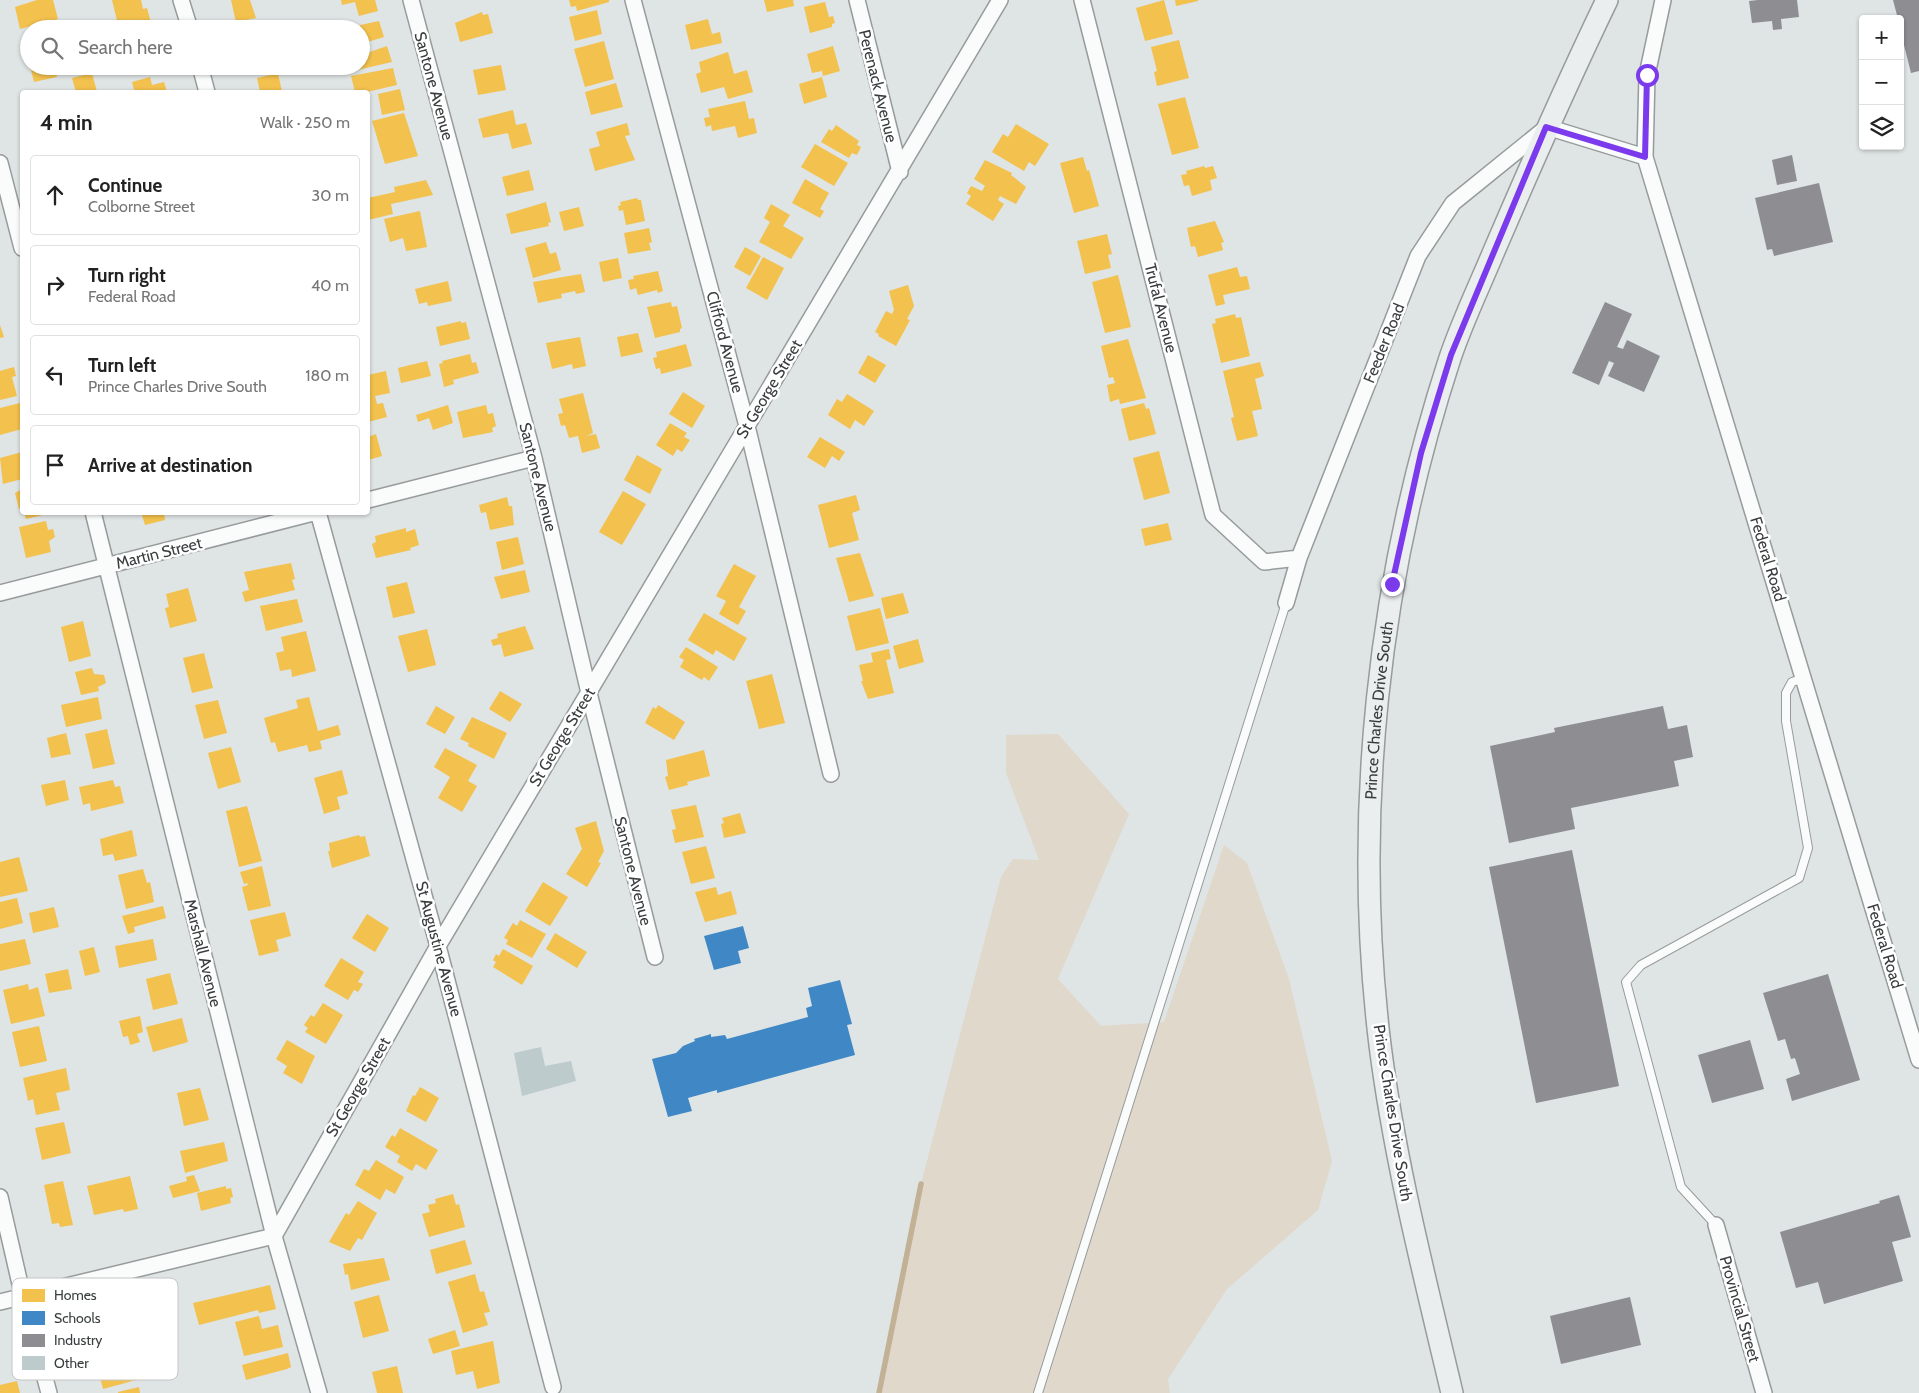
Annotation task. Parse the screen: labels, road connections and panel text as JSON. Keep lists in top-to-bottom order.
{
  "streets": {
    "main road": ["Prince Charles Drive South"],
    "street": [
      "Santone Avenue",
      "Perenack Avenue",
      "Trufal Avenue",
      "Clifford Avenue",
      "Feeder Road",
      "St George Street",
      "Martin Street",
      "Federal Road",
      "St Augustine Avenue",
      "Marshall Avenue",
      "Provincial Street"
    ]
  },
  "crossings": [
    ["Santone Avenue", "St George Street"],
    ["Perenack Avenue", "St George Street"],
    ["Trufal Avenue", "Feeder Road"],
    ["Clifford Avenue", "St George Street"],
    ["Feeder Road", "Prince Charles Drive South"],
    ["St George Street", "St Augustine Avenue"],
    ["St George Street", "Marshall Avenue"],
    ["Martin Street", "Marshall Avenue"]
  ],
  "legend": [
    "Homes",
    "Schools",
    "Industry",
    "Other"
  ],
  "page": {
    "map_buttons": ["+", "−"],
    "search": "Search here",
    "heading": ["4 min", "Walk · 250 m"],
    "list": [
      ["Continue", "Colborne Street", "30 m"],
      ["Turn right", "Federal Road", "40 m"],
      ["Turn left", "Prince Charles Drive South", "180 m"],
      "Arrive at destination"
    ]
  }
}
